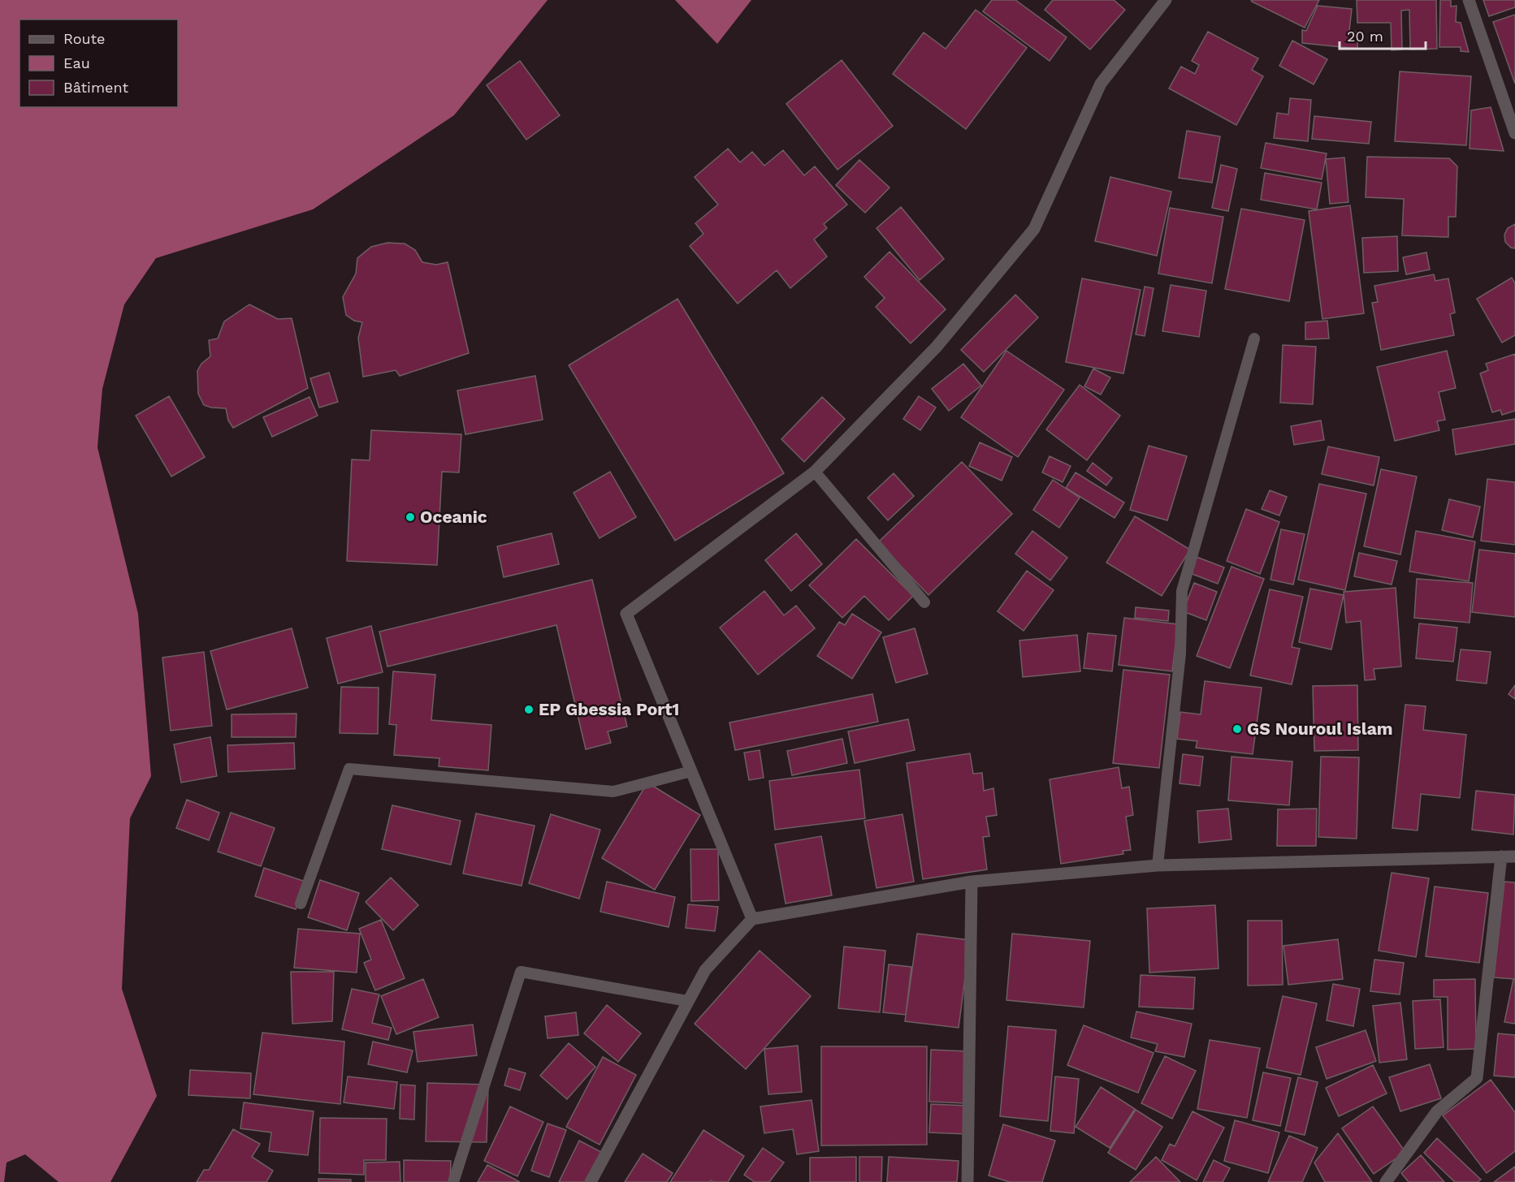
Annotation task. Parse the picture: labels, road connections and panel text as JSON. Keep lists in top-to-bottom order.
{
  "places": ["Oceanic", "EP Gbessia Port1", "GS Nouroul Islam"],
  "legend": ["Route", "Eau", "Bâtiment"],
  "scale_bar": "20 m"
}
